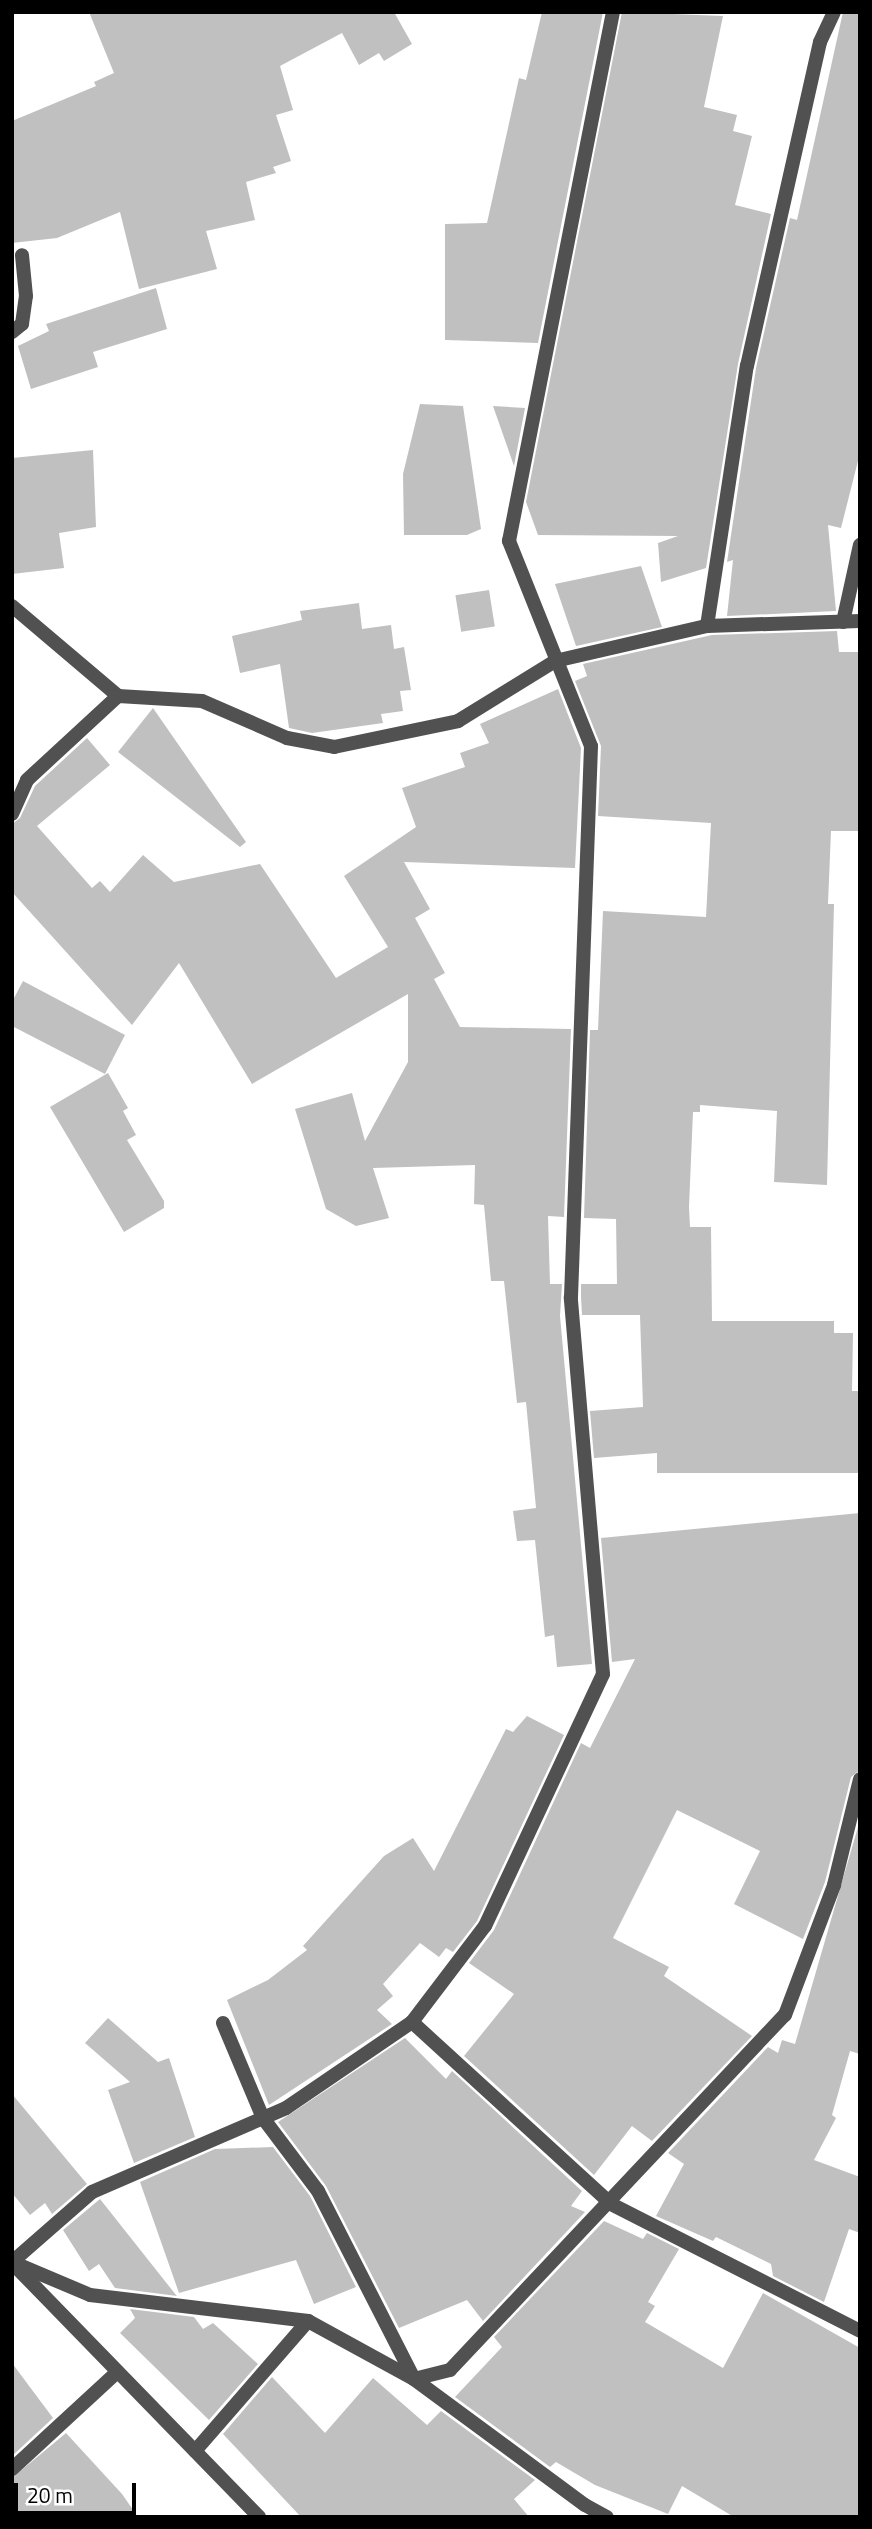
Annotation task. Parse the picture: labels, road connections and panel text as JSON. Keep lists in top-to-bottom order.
{
  "scale_bar": "20 m"
}
